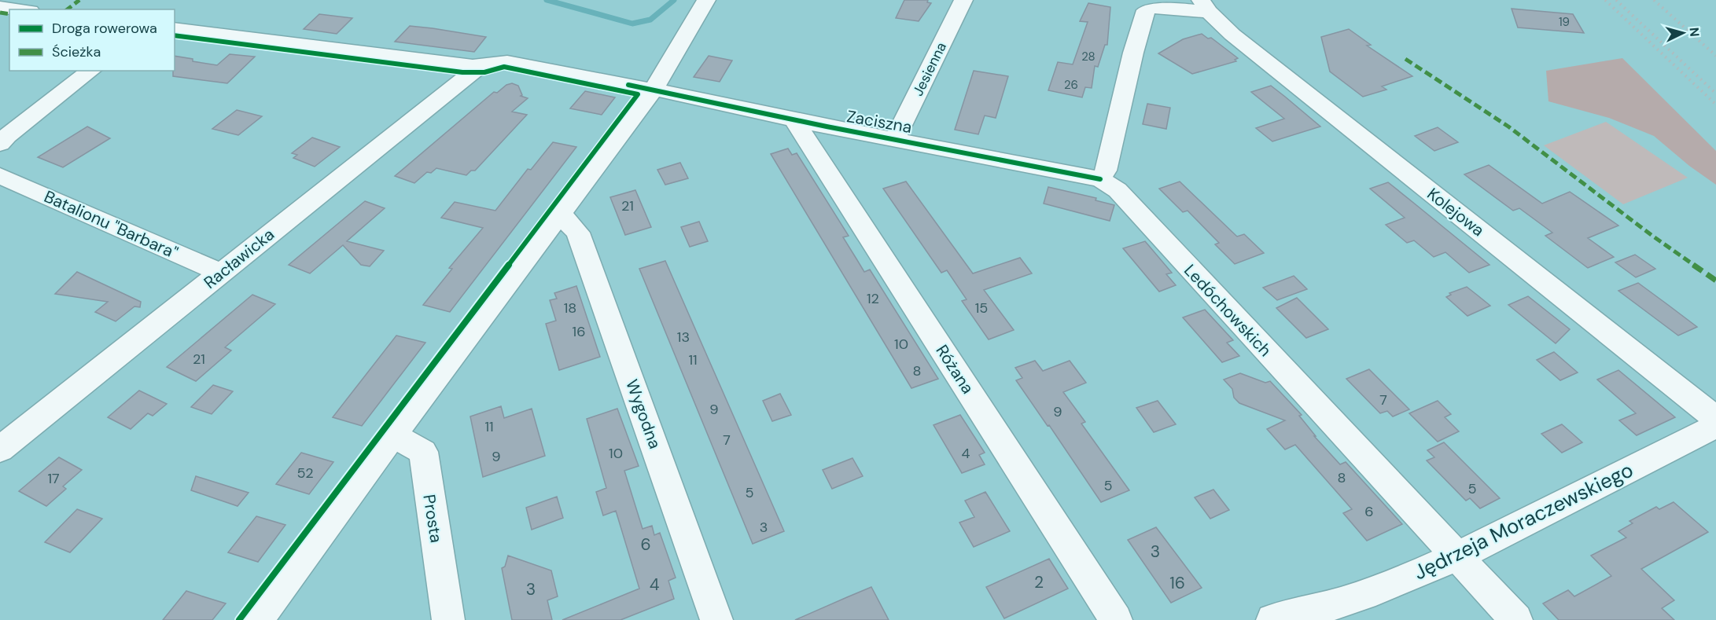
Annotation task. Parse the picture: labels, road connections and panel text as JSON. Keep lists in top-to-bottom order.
{
  "streets": {
    "street": [
      "Jesienna",
      "Zaciszna",
      "Kolejowa",
      "Batalionu \"Barbara\"",
      "Racławicka",
      "Ledóchowskich",
      "Różana",
      "Wygodna",
      "Prosta",
      "Jędrzeja Moraczewskiego"
    ]
  },
  "crossings": [
    ["Jesienna", "Zaciszna"],
    ["Zaciszna", "Racławicka"],
    ["Zaciszna", "Ledóchowskich"],
    ["Zaciszna", "Różana"],
    ["Batalionu \"Barbara\"", "Racławicka"],
    ["Ledóchowskich", "Jędrzeja Moraczewskiego"]
  ],
  "house_numbers": [
    "19",
    "28",
    "26",
    "21",
    "12",
    "18",
    "15",
    "16",
    "13",
    "10",
    "21",
    "11",
    "8",
    "7",
    "9",
    "9",
    "11",
    "7",
    "10",
    "4",
    "9",
    "52",
    "8",
    "17",
    "5",
    "5",
    "5",
    "6",
    "3",
    "6",
    "3",
    "2",
    "16",
    "4",
    "3"
  ],
  "legend": ["Droga rowerowa", "Ścieżka"],
  "north": "right"
}
